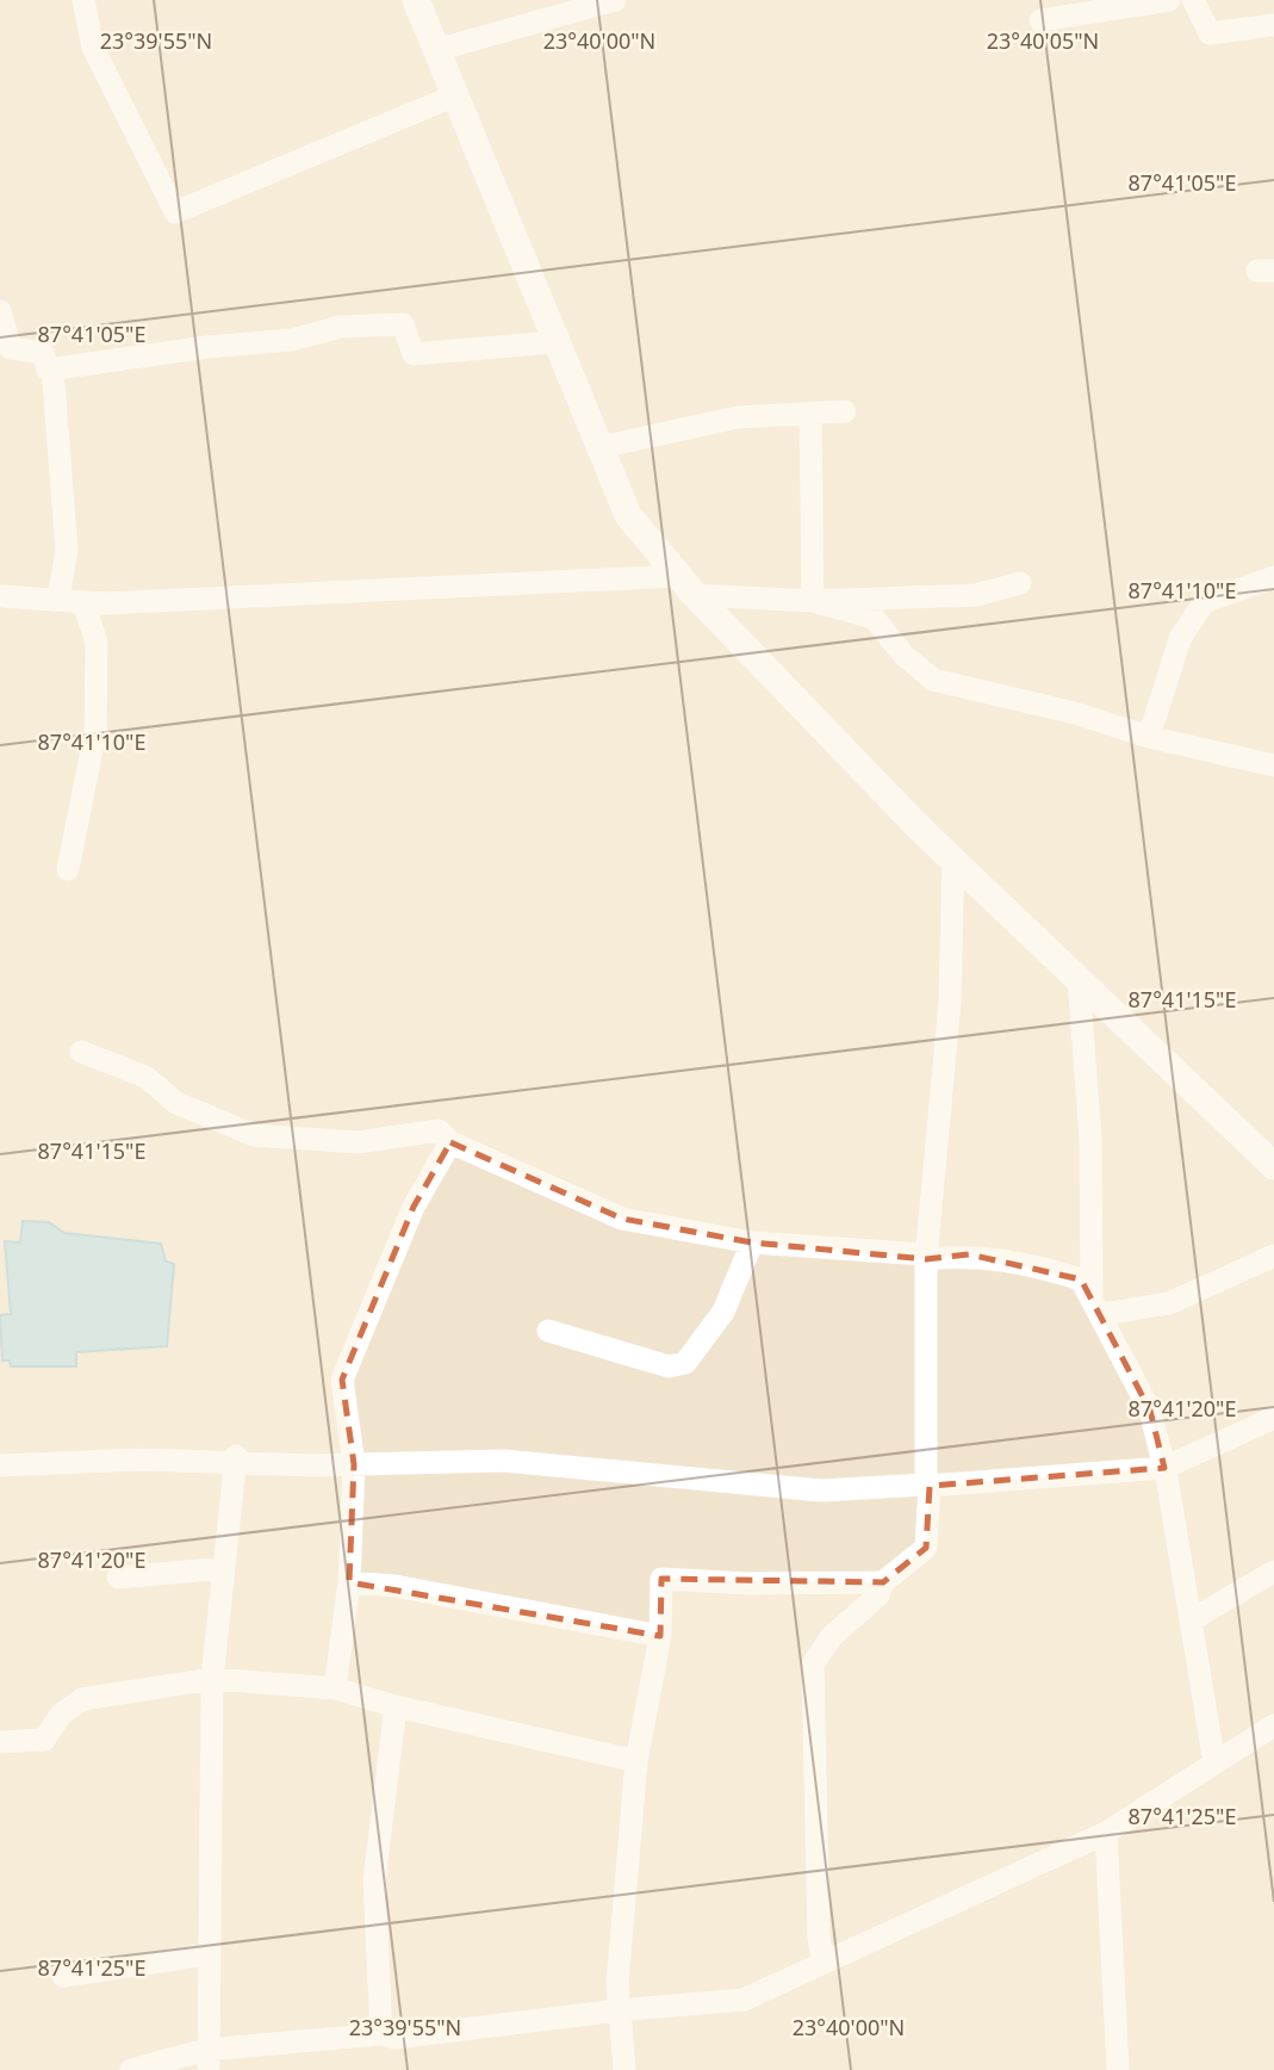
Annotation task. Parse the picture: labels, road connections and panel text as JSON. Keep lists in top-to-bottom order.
{
  "coordinates": [
    "23°39'55\"N",
    "23°40'00\"N",
    "23°40'05\"N",
    "87°41'05\"E",
    "87°41'10\"E",
    "87°41'15\"E",
    "87°41'20\"E",
    "87°41'25\"E"
  ]
}
